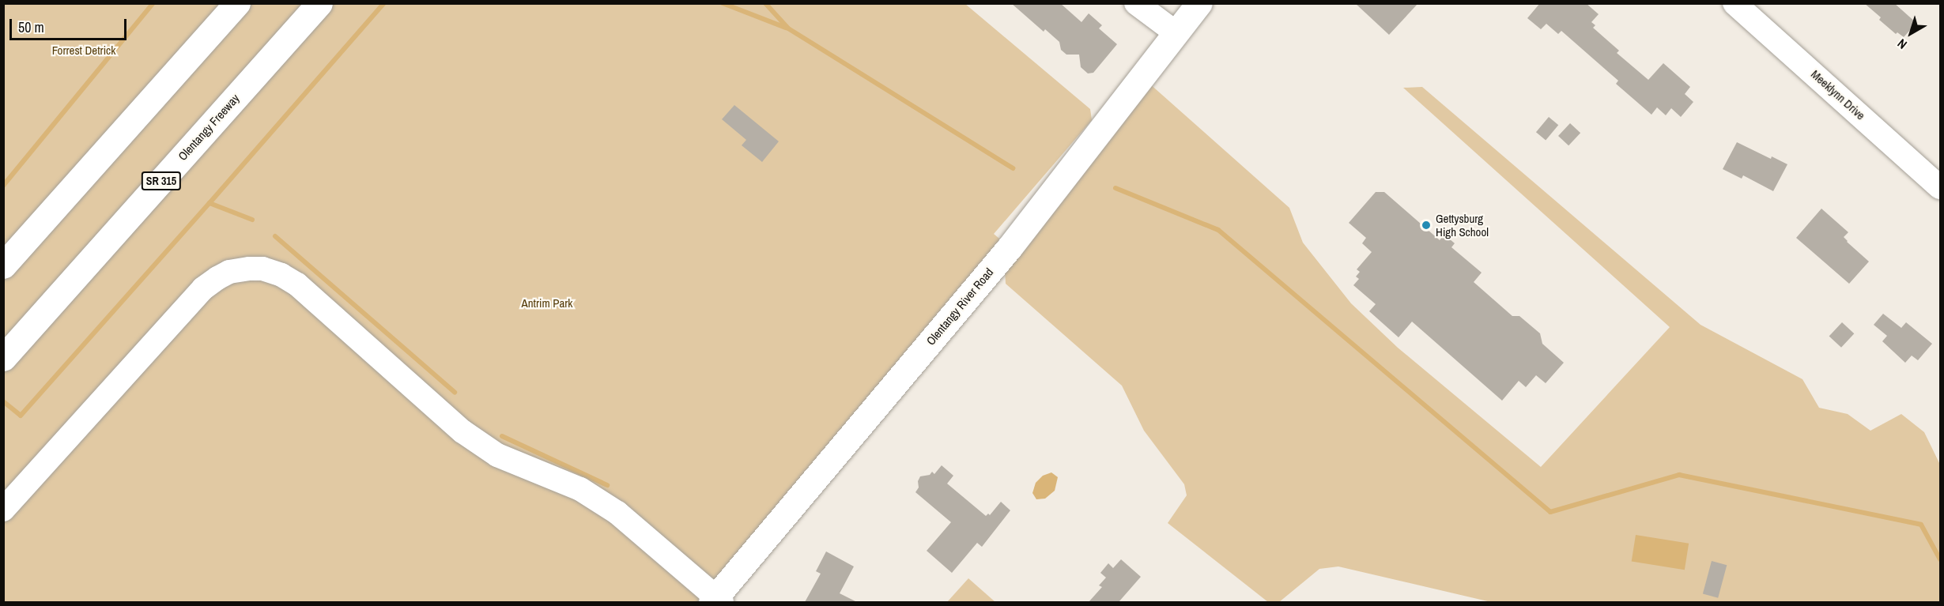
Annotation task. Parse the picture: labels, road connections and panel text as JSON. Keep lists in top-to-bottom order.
{
  "streets": {
    "main road": ["Olentangy Freeway", "SR 315", "Olentangy River Road"],
    "street": ["Meeklynn Drive"]
  },
  "parks": ["Forrest Detrick", "Antrim Park"],
  "places": ["Gettysburg High School"],
  "scale_bar": "50 m",
  "north": "bottom left"
}
